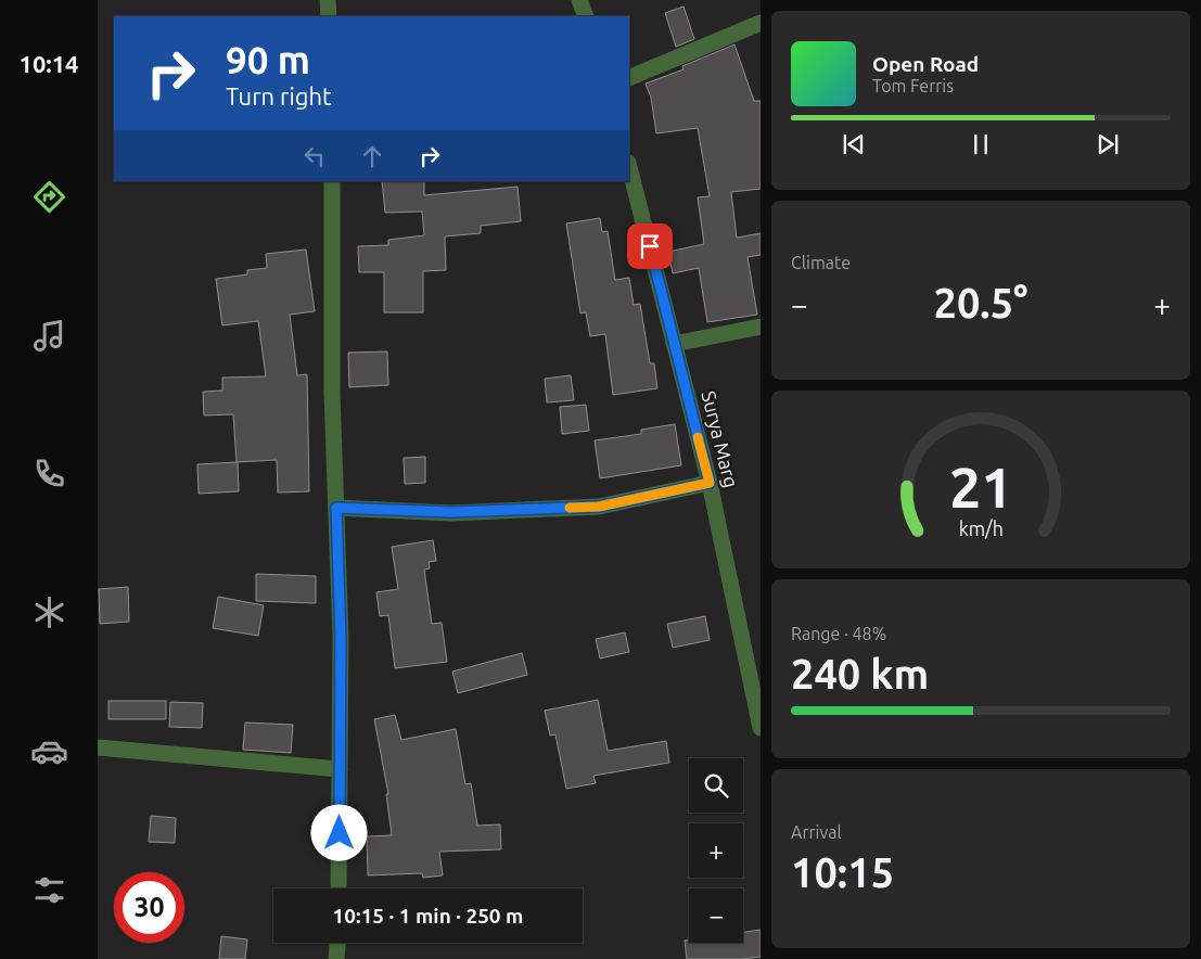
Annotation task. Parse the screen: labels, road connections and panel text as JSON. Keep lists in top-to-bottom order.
{
  "streets": {
    "street": ["Surya Marg"]
  },
  "page": {
    "tabs": "10:14",
    "turn": ["90 m", "Turn right"],
    "song": ["Open Road", "Tom Ferris"],
    "tile": [
      "Climate",
      ["Range · 48%", "240 km"],
      ["Arrival", "10:15"]
    ],
    "heat": ["−", "20.5°", "+"],
    "map_buttons": ["+", "−"],
    "limit": "30",
    "trip": "10:15 · 1 min · 250 m",
    "gauge": ["21", "km/h"]
  }
}
